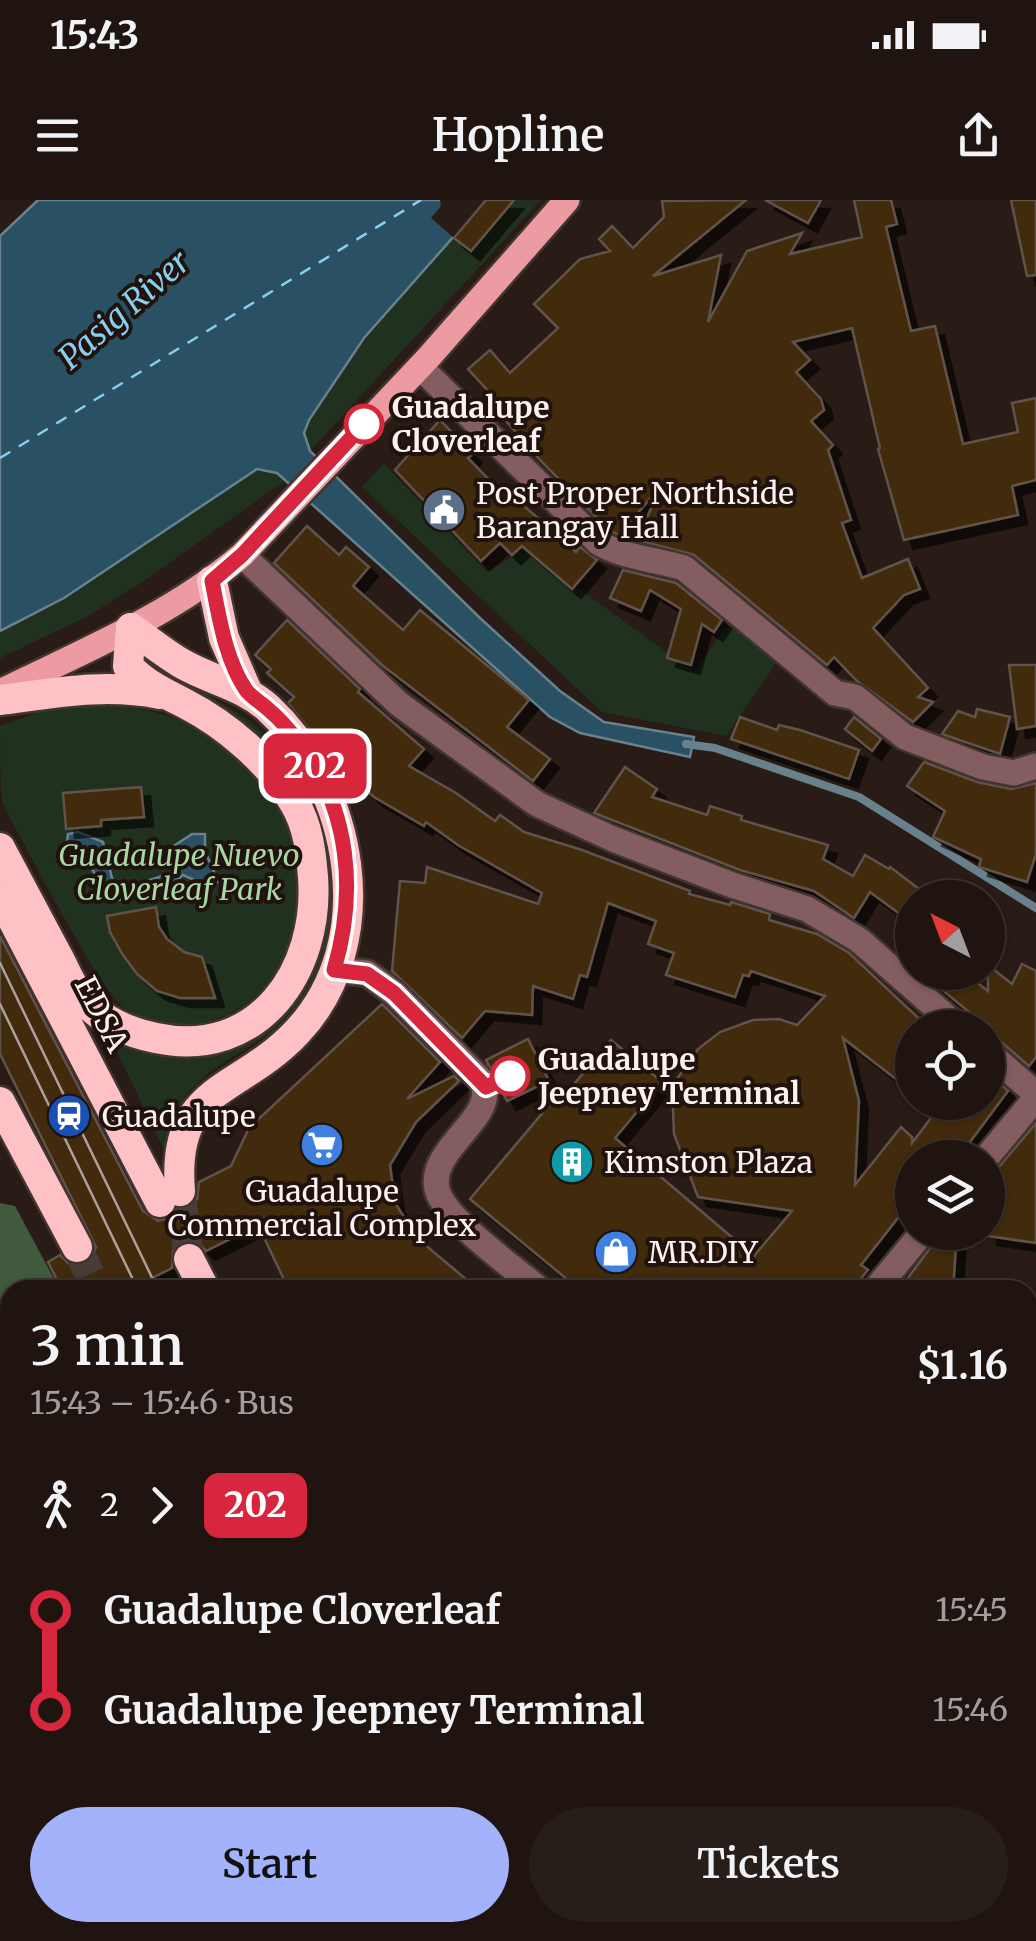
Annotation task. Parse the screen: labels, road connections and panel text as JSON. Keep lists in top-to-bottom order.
{
  "streets": {
    "highway": ["EDSA"]
  },
  "water": ["Pasig River"],
  "parks": ["Guadalupe Nuevo Cloverleaf Park"],
  "places": {
    "other": ["Guadalupe Cloverleaf", "Guadalupe Jeepney Terminal"],
    "public building": ["Post Proper Northside Barangay Hall"],
    "station": ["Guadalupe"],
    "supermarket": ["Guadalupe Commercial Complex"],
    "building": ["Kimston Plaza"],
    "shop": ["MR.DIY"]
  },
  "lines": ["bus line 202"],
  "north": "top left",
  "page": {
    "status": "15:43",
    "header": "Hopline",
    "on_map": "202",
    "heading": ["3 min", "15:43 – 15:46 · Bus", "$1.16"],
    "legs": ["2", "202"],
    "list": [
      {
        "name": "Guadalupe Cloverleaf",
        "value": "15:45"
      },
      {
        "name": "Guadalupe Jeepney Terminal",
        "value": "15:46"
      }
    ],
    "buttons": ["Start", "Tickets"]
  }
}
